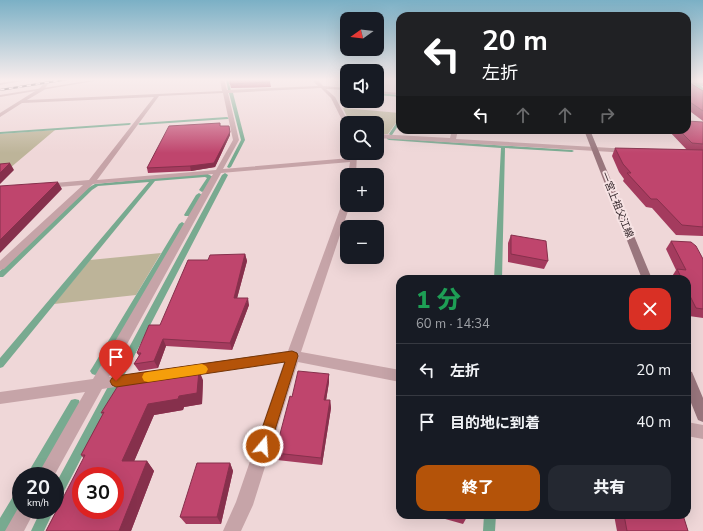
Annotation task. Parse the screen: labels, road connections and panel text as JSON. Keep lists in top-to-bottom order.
{
  "streets": {
    "main road": ["一宮上祖父江線"]
  },
  "north": "left",
  "page": {
    "map_buttons": ["+", "−"],
    "turn": ["20 m", "左折"],
    "heading": ["1 分", "60 m · 14:34"],
    "list": [
      {
        "name": "左折",
        "value": "20 m"
      },
      {
        "name": "目的地に到着",
        "value": "40 m"
      }
    ],
    "buttons": ["終了", "共有"],
    "speed": "20 km/h",
    "limit": "30"
  }
}
